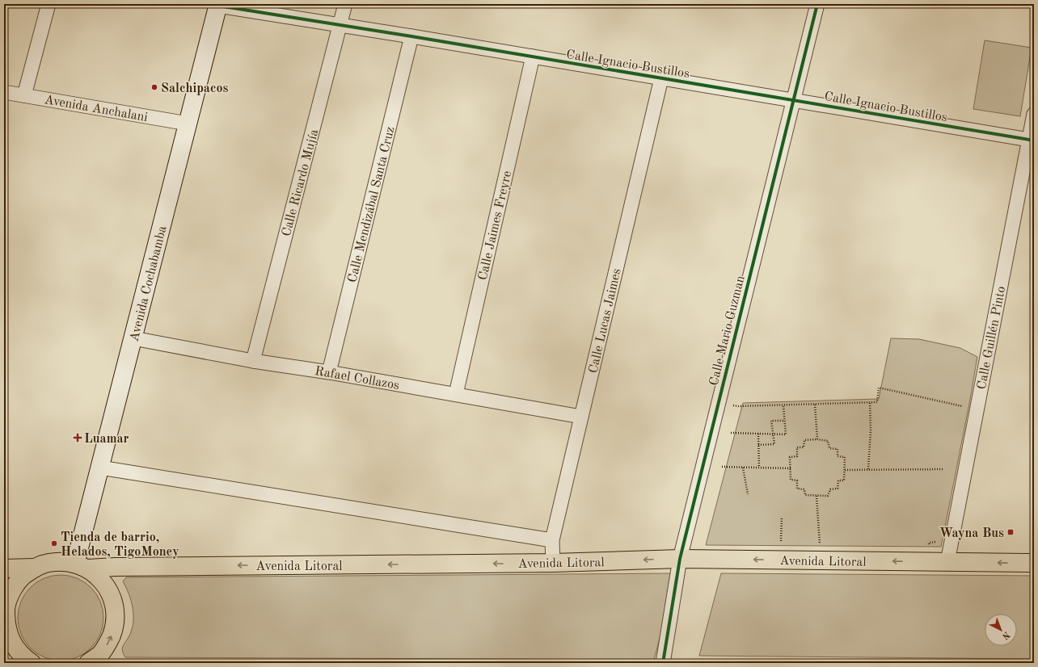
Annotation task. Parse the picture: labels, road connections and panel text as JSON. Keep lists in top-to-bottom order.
{
  "streets": {
    "main road": ["Avenida Cochabamba", "Avenida Litoral"],
    "street": [
      "Calle Ignacio Bustillos",
      "Avenida Anchalani",
      "Calle Ricardo Mujía",
      "Calle Mendizábal Santa Cruz",
      "Calle Jaimes Freyre",
      "Calle Lucas Jaimes",
      "Calle Mario Guzman",
      "Calle Guillén Pinto",
      "Rafael Collazos"
    ]
  },
  "crossings": [
    ["Calle Ignacio Bustillos", "Calle Ricardo Mujía"],
    ["Calle Ignacio Bustillos", "Calle Mendizábal Santa Cruz"],
    ["Calle Ignacio Bustillos", "Calle Jaimes Freyre"],
    ["Calle Ignacio Bustillos", "Avenida Cochabamba"],
    ["Calle Ignacio Bustillos", "Calle Lucas Jaimes"],
    ["Calle Ignacio Bustillos", "Calle Mario Guzman"],
    ["Calle Ignacio Bustillos", "Calle Guillén Pinto"],
    ["Avenida Anchalani", "Avenida Cochabamba"],
    ["Calle Ricardo Mujía", "Rafael Collazos"],
    ["Calle Mendizábal Santa Cruz", "Rafael Collazos"],
    ["Calle Jaimes Freyre", "Rafael Collazos"],
    ["Avenida Cochabamba", "Rafael Collazos"],
    ["Avenida Cochabamba", "Avenida Litoral"],
    ["Calle Lucas Jaimes", "Rafael Collazos"],
    ["Calle Lucas Jaimes", "Avenida Litoral"],
    ["Calle Mario Guzman", "Avenida Litoral"],
    ["Calle Guillén Pinto", "Avenida Litoral"]
  ],
  "one_way": ["Avenida Litoral"],
  "places": {
    "other": ["Salchipacos", "Tienda de barrio, Helados, TigoMoney"],
    "health": ["Luamar"],
    "transit": ["Wayna Bus"]
  },
  "north": "bottom right"
}
